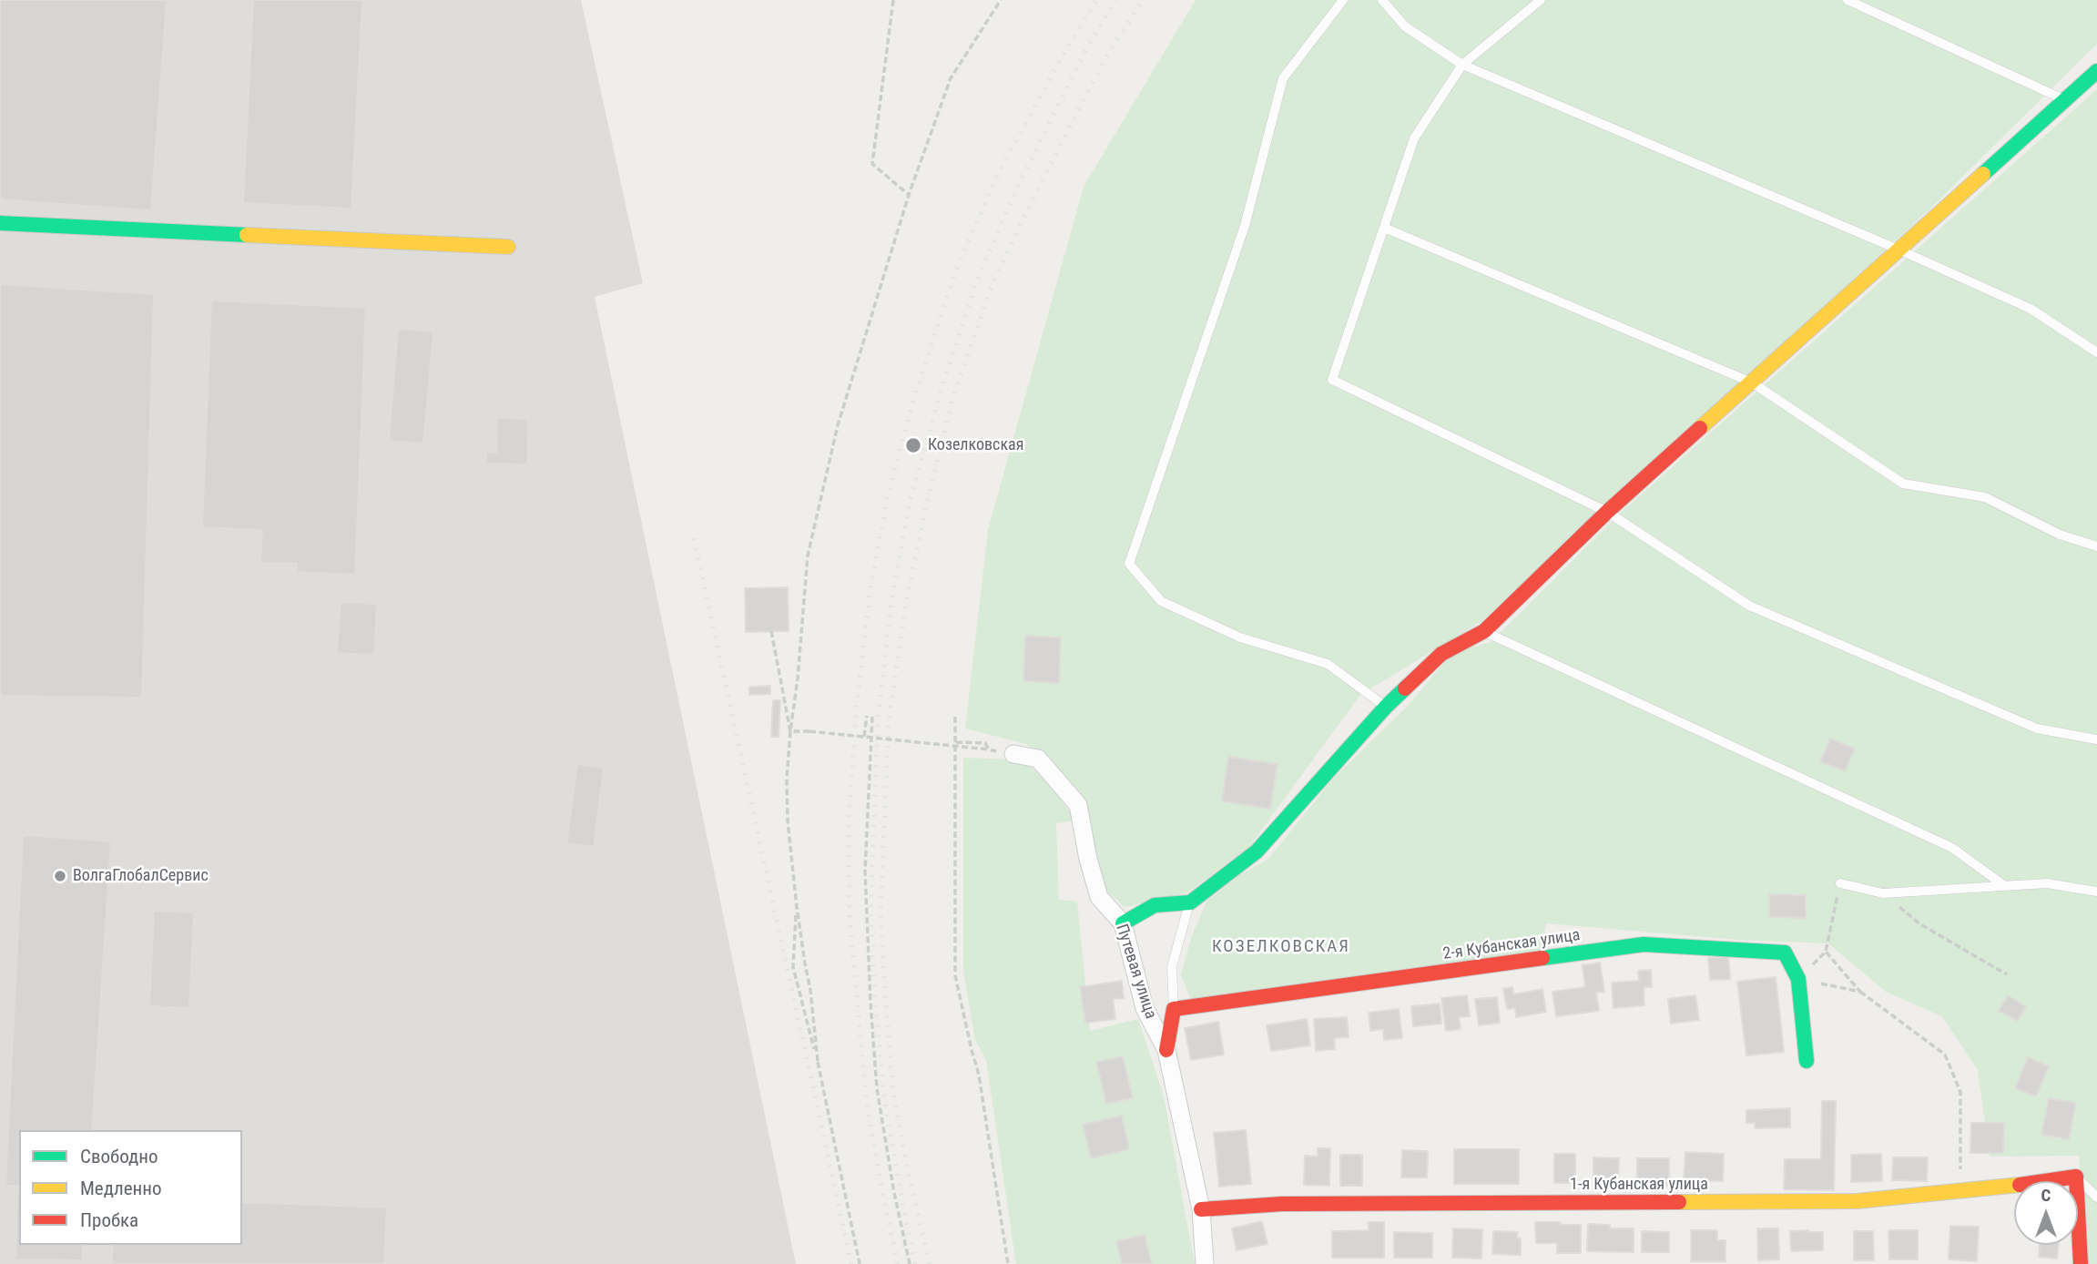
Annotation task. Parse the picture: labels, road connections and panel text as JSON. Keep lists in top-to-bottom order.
{
  "streets": {
    "street": ["2-я Кубанская улица", "Путевая улица", "1-я Кубанская улица"]
  },
  "crossings": [
    ["Путевая улица", "1-я Кубанская улица"]
  ],
  "districts": ["КОЗЕЛКОВСКАЯ"],
  "places": ["Козелковская", "ВолгаГлобалСервис"],
  "legend": ["Свободно", "Медленно", "Пробка"],
  "north": "top"
}
